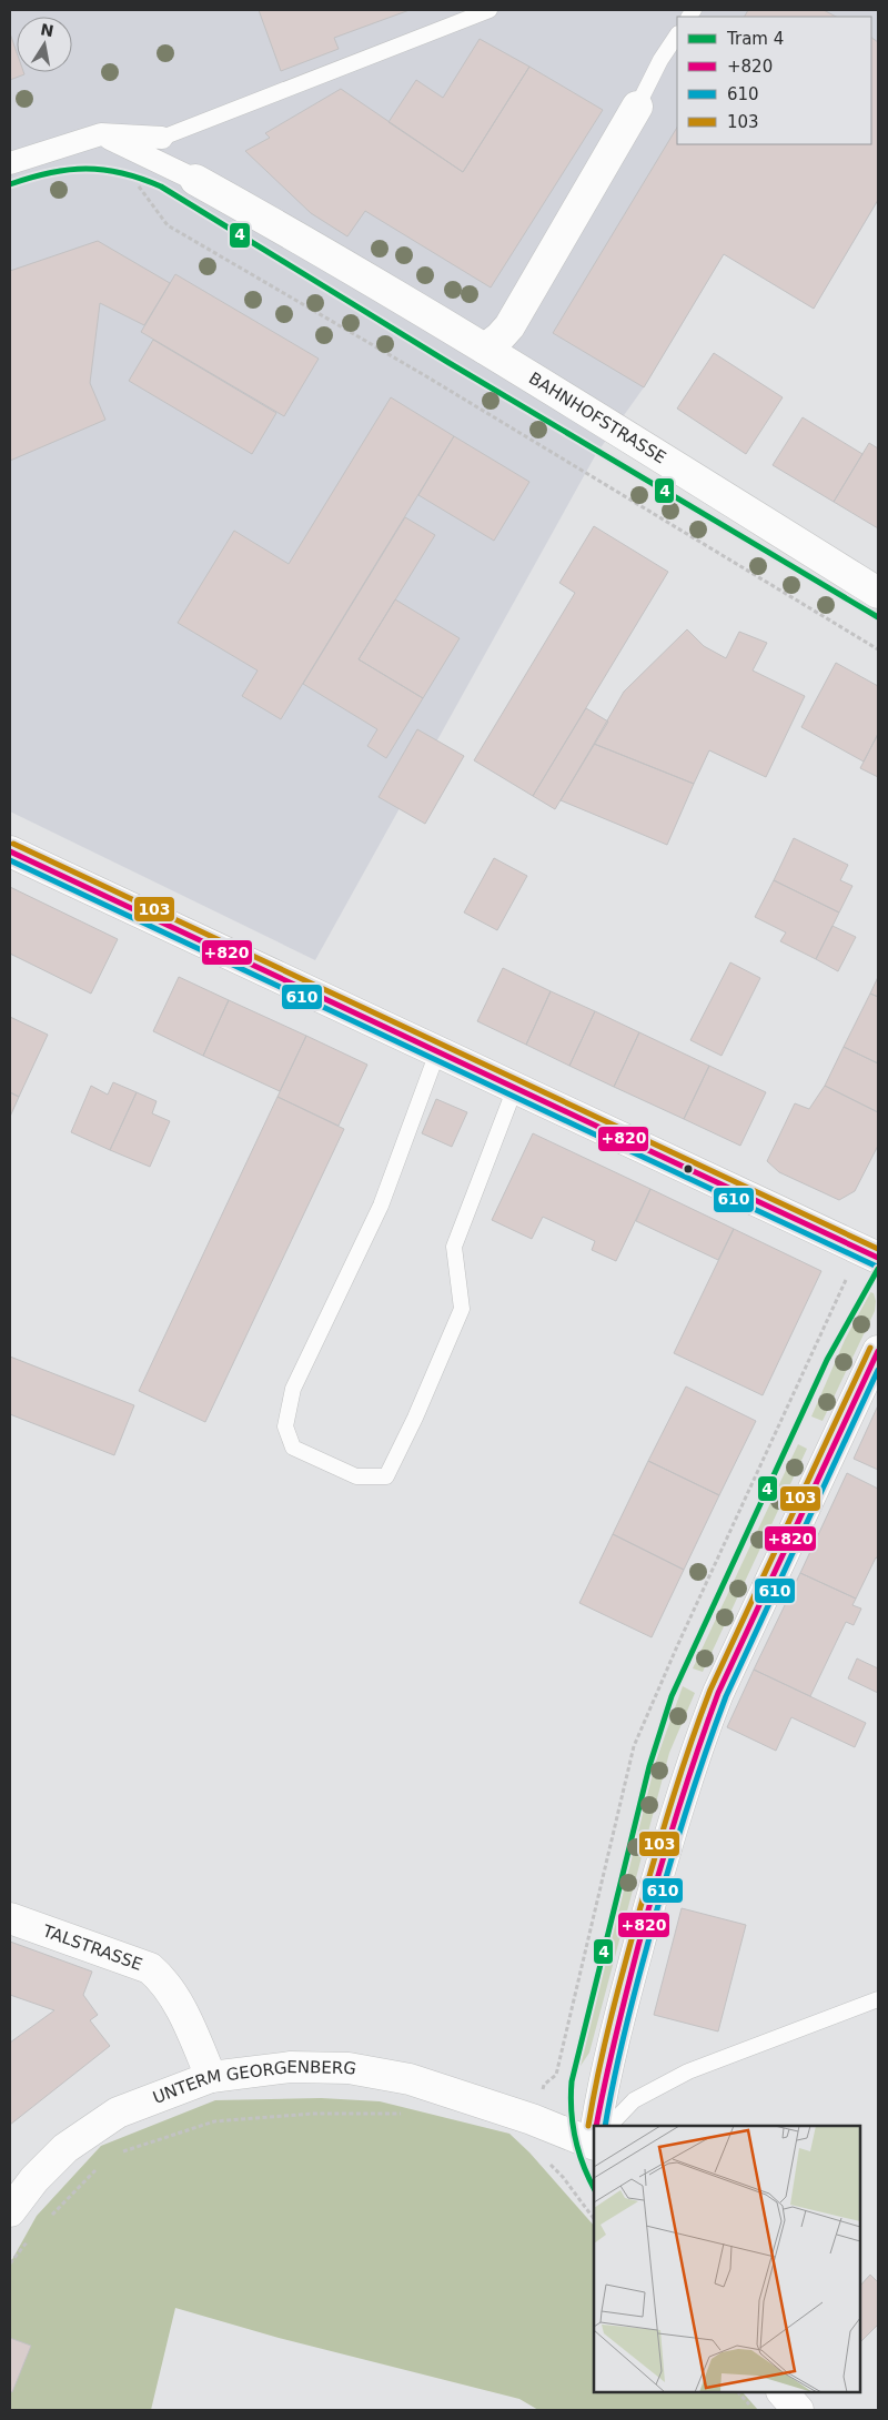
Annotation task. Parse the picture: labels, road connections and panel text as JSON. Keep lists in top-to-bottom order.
{
  "streets": {
    "street": ["BAHNHOFSTRASSE", "TALSTRASSE", "UNTERM GEORGENBERG"]
  },
  "crossings": [
    ["TALSTRASSE", "UNTERM GEORGENBERG"]
  ],
  "lines": [
    "tram line 4",
    "transit line 103",
    "transit line +820",
    "transit line 610"
  ],
  "legend": [
    "Tram 4",
    "+820",
    "610",
    "103"
  ],
  "north": "top"
}
